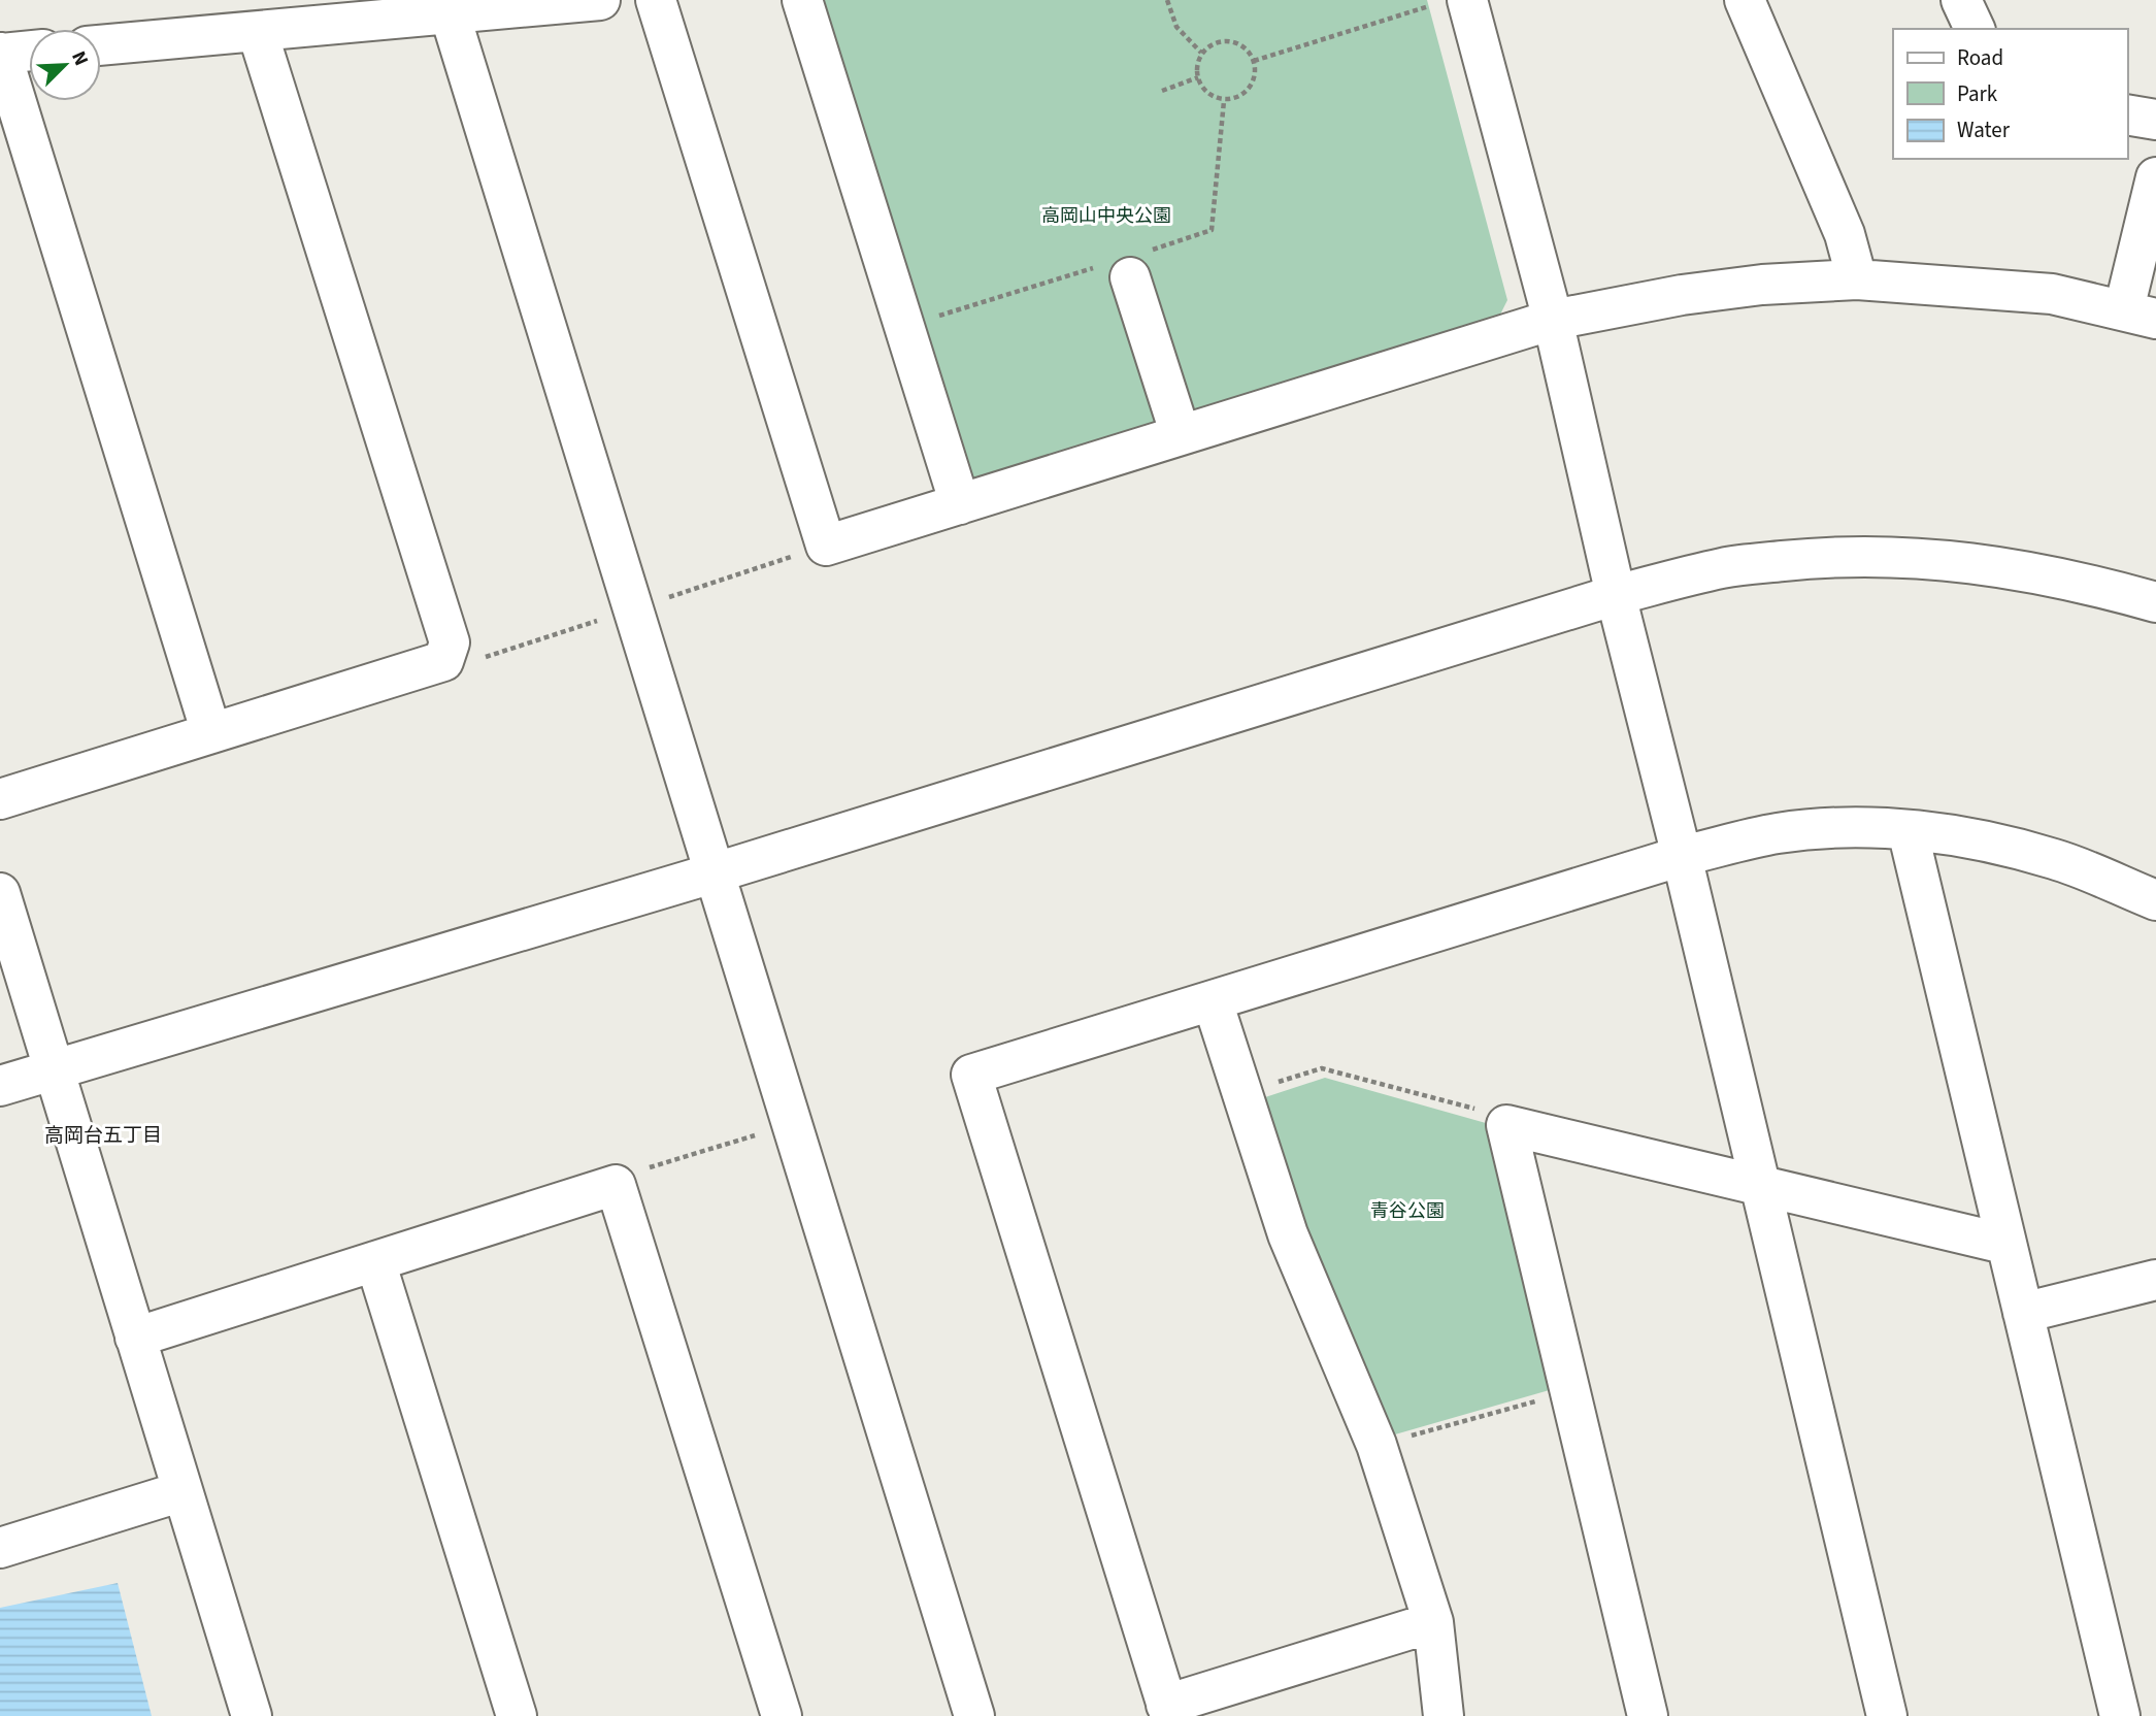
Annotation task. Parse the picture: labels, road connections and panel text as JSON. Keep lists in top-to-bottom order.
{
  "districts": ["高岡台五丁目"],
  "parks": ["高岡山中央公園", "青谷公園"],
  "legend": ["Road", "Park", "Water"],
  "north": "top right"
}
